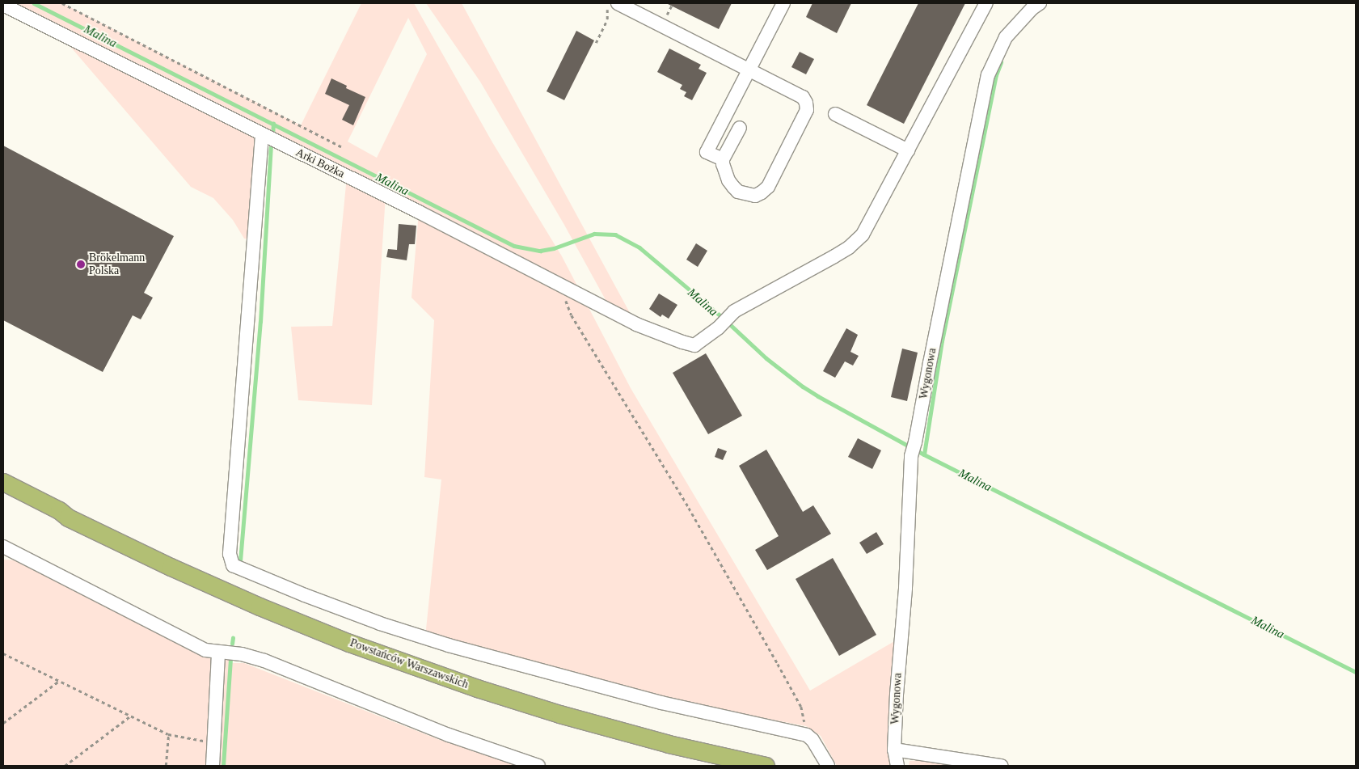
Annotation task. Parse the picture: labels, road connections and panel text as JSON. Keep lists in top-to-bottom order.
{
  "streets": {
    "main road": ["Powstańców Warszawskich"],
    "street": ["Arki Bożka", "Wygonowa"]
  },
  "water": ["Malina"],
  "places": ["Brökelmann Polska"]
}
